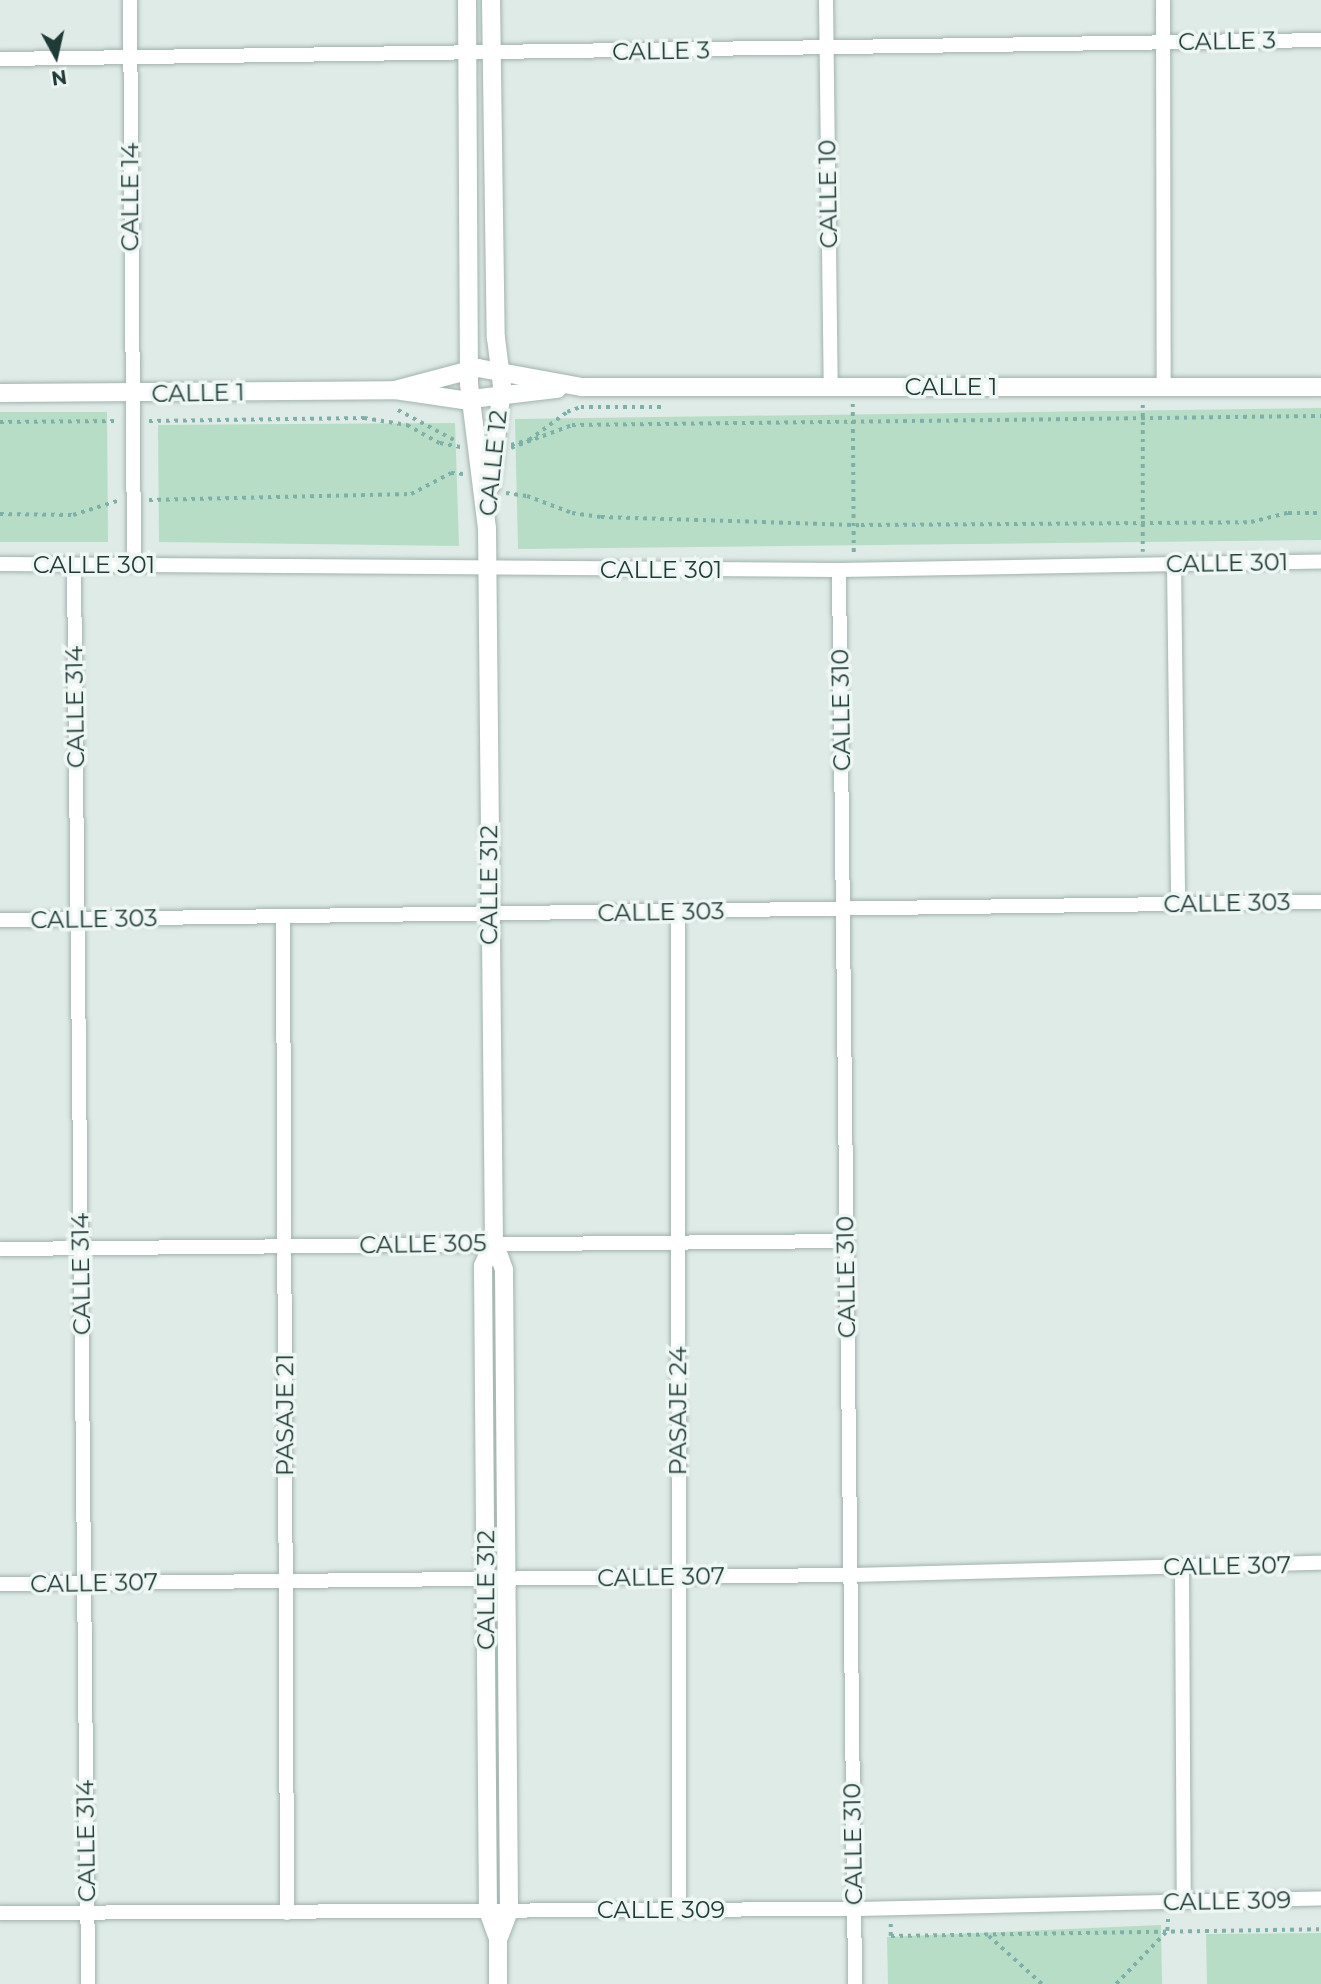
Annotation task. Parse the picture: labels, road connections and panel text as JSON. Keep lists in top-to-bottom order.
{
  "streets": {
    "street": [
      "CALLE 3",
      "CALLE 10",
      "CALLE 14",
      "CALLE 1",
      "CALLE 12",
      "CALLE 301",
      "CALLE 314",
      "CALLE 310",
      "CALLE 312",
      "CALLE 303",
      "CALLE 305",
      "PASAJE 24",
      "PASAJE 21",
      "CALLE 307",
      "CALLE 309"
    ]
  },
  "crossings": [
    ["CALLE 3", "CALLE 10"],
    ["CALLE 3", "CALLE 14"],
    ["CALLE 3", "CALLE 12"],
    ["CALLE 10", "CALLE 1"],
    ["CALLE 14", "CALLE 1"],
    ["CALLE 1", "CALLE 12"],
    ["CALLE 12", "CALLE 312"],
    ["CALLE 301", "CALLE 314"],
    ["CALLE 301", "CALLE 310"],
    ["CALLE 301", "CALLE 312"],
    ["CALLE 314", "CALLE 303"],
    ["CALLE 314", "CALLE 305"],
    ["CALLE 314", "CALLE 307"],
    ["CALLE 314", "CALLE 309"],
    ["CALLE 310", "CALLE 303"],
    ["CALLE 310", "CALLE 305"],
    ["CALLE 310", "CALLE 307"],
    ["CALLE 310", "CALLE 309"],
    ["CALLE 312", "CALLE 303"],
    ["CALLE 312", "CALLE 305"],
    ["CALLE 312", "CALLE 307"],
    ["CALLE 312", "CALLE 309"],
    ["CALLE 303", "PASAJE 24"],
    ["CALLE 303", "PASAJE 21"],
    ["CALLE 305", "PASAJE 24"],
    ["CALLE 305", "PASAJE 21"],
    ["PASAJE 24", "CALLE 307"],
    ["PASAJE 24", "CALLE 309"],
    ["PASAJE 21", "CALLE 307"],
    ["PASAJE 21", "CALLE 309"]
  ],
  "north": "bottom"
}
